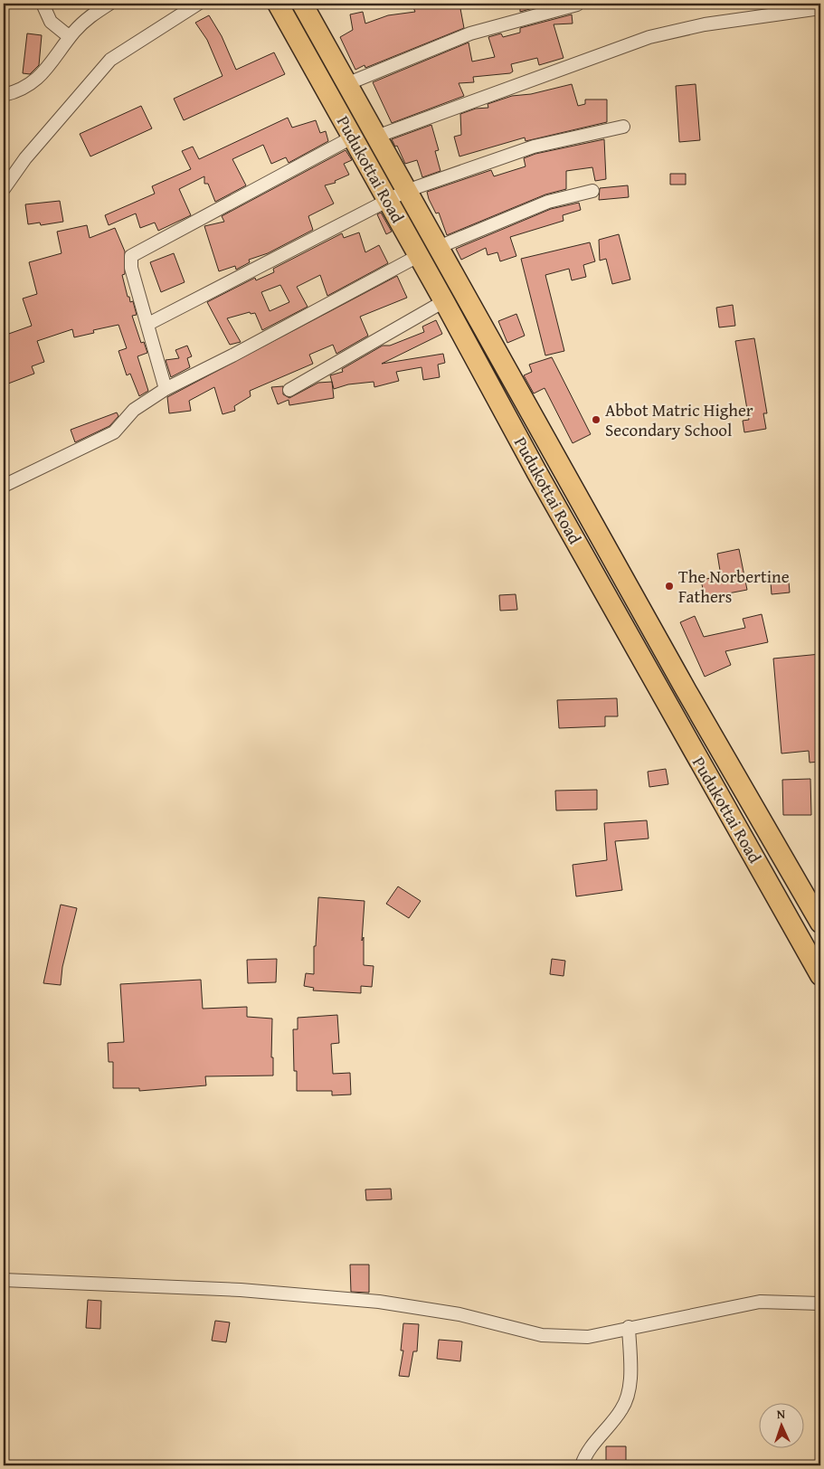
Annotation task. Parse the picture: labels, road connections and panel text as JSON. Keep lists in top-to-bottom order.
{
  "streets": {
    "highway": ["Pudukottai Road"]
  },
  "places": ["Abbot Matric Higher Secondary School", "The Norbertine Fathers"],
  "north": "top"
}
